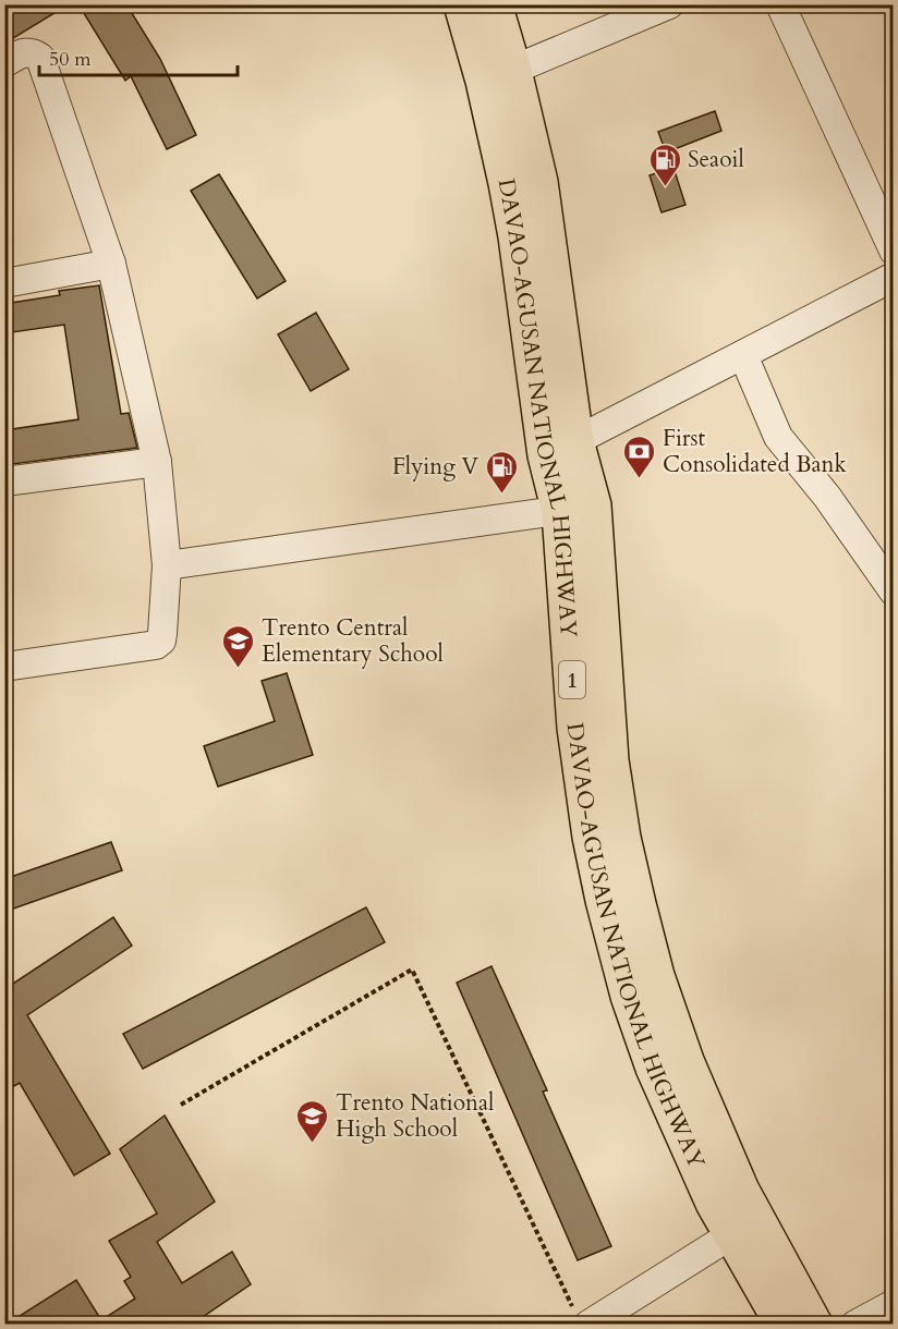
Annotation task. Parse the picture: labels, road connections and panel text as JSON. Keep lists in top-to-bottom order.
{
  "streets": {
    "highway": ["DAVAO-AGUSAN NATIONAL HIGHWAY", "1"]
  },
  "places": {
    "fuel station": ["Seaoil", "Flying V"],
    "bank": ["First Consolidated Bank"],
    "school or university": ["Trento Central Elementary School", "Trento National High School"]
  },
  "scale_bar": "50 m"
}
